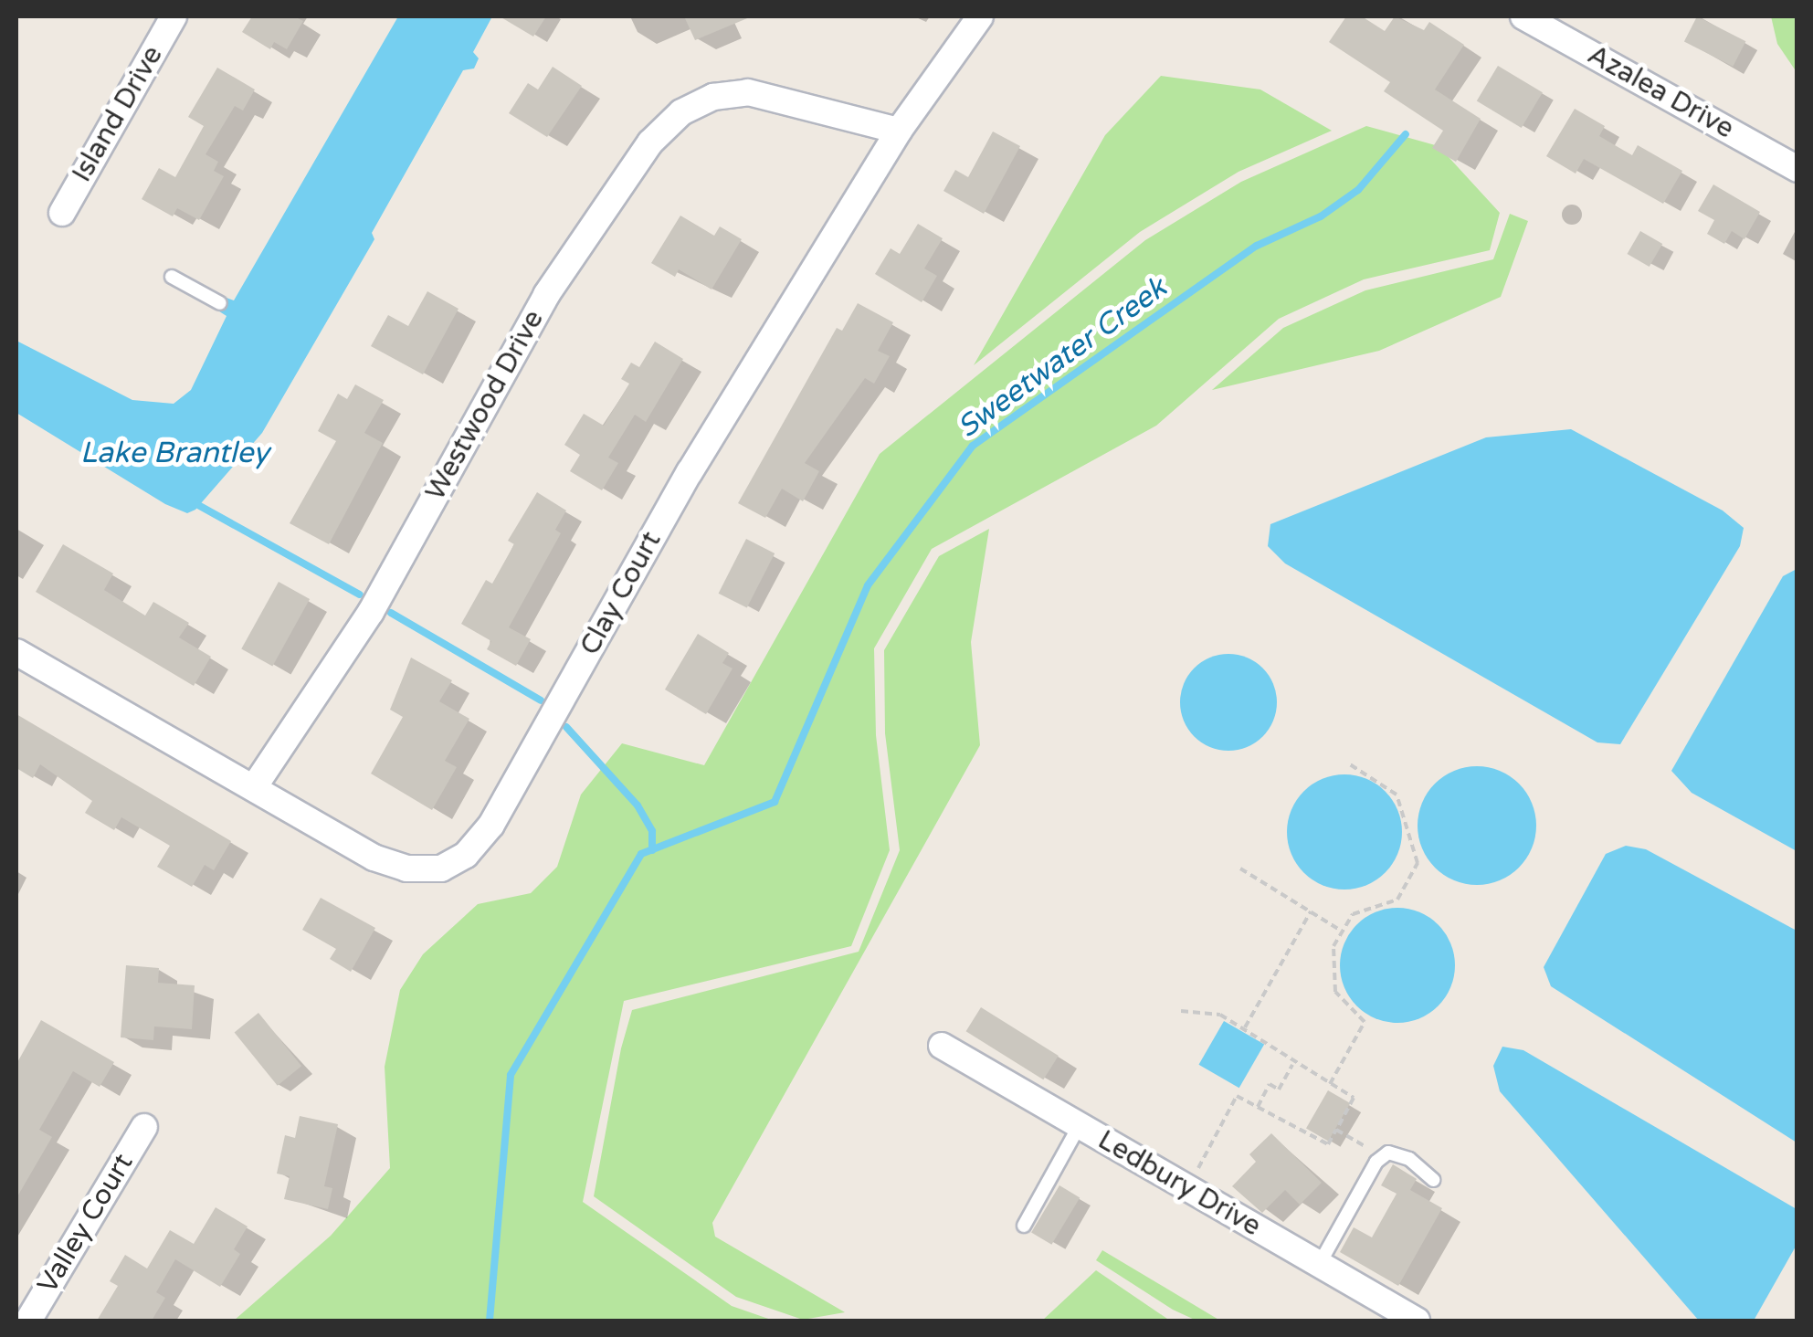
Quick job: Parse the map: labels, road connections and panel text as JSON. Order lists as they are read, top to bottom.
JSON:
{
  "streets": {
    "street": [
      "Azalea Drive",
      "Island Drive",
      "Westwood Drive",
      "Clay Court",
      "Ledbury Drive",
      "Valley Court"
    ]
  },
  "crossings": [
    ["Westwood Drive", "Clay Court"]
  ],
  "water": ["Sweetwater Creek", "Lake Brantley"]
}
